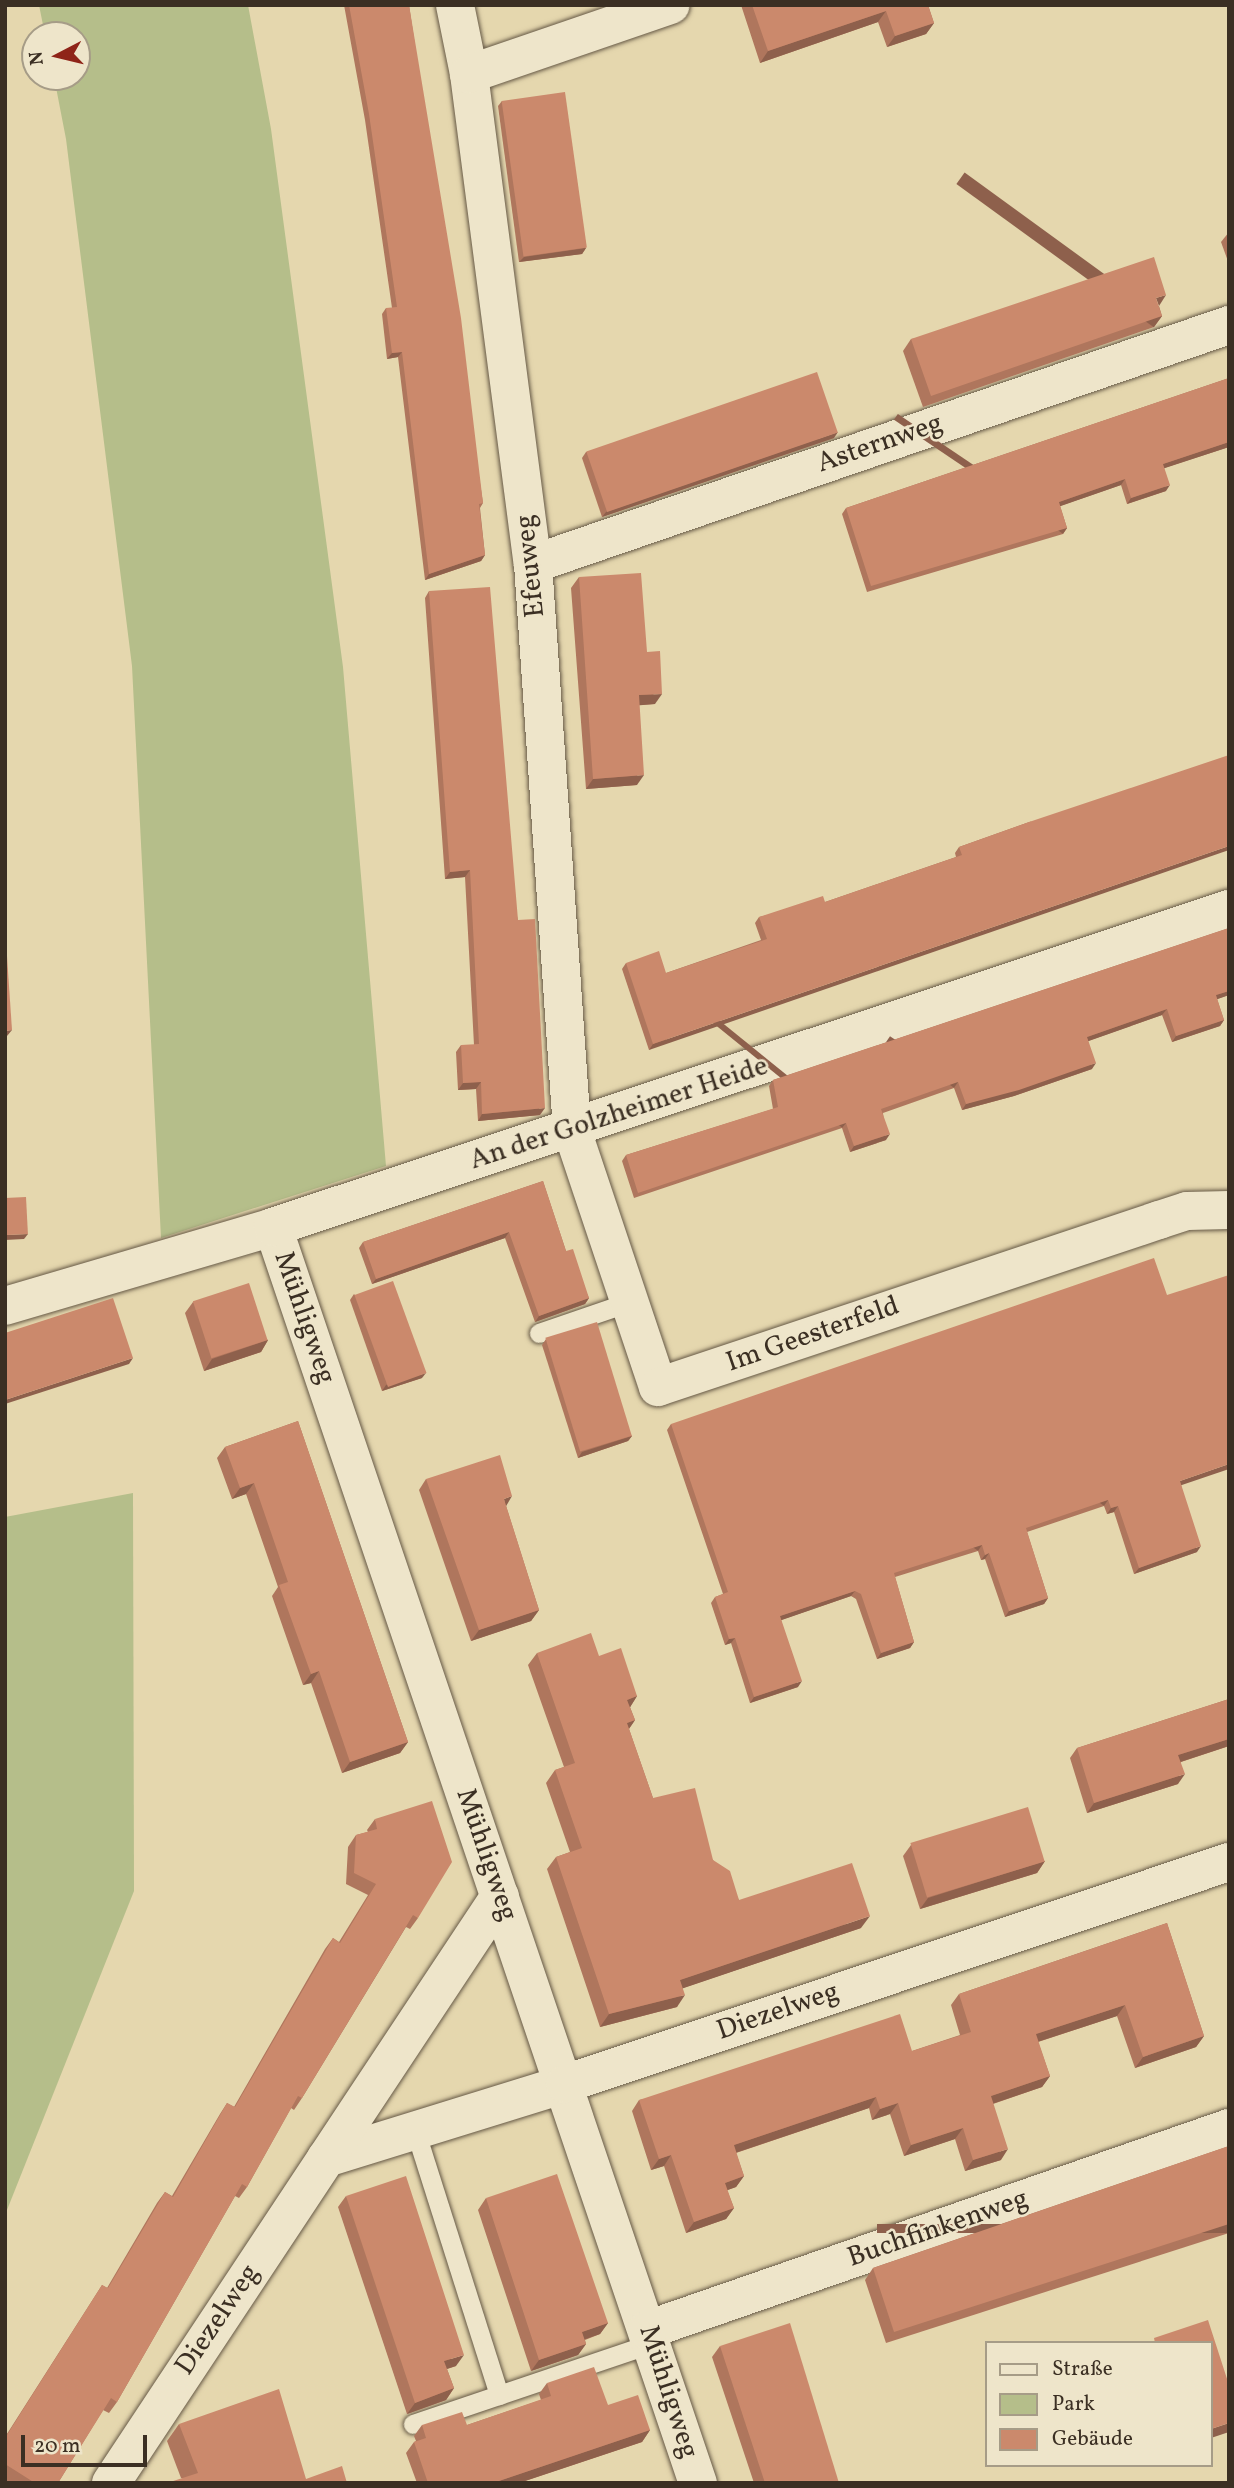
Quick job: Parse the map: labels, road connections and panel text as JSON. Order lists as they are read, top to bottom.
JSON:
{
  "streets": {
    "street": [
      "Asternweg",
      "Efeuweg",
      "An der Golzheimer Heide",
      "Mühligweg",
      "Im Geesterfeld",
      "Diezelweg",
      "Buchfinkenweg"
    ]
  },
  "crossings": [
    ["Asternweg", "Efeuweg"],
    ["Efeuweg", "An der Golzheimer Heide"],
    ["Efeuweg", "Im Geesterfeld"],
    ["An der Golzheimer Heide", "Mühligweg"],
    ["An der Golzheimer Heide", "Im Geesterfeld"],
    ["Mühligweg", "Diezelweg"],
    ["Mühligweg", "Buchfinkenweg"]
  ],
  "legend": ["Straße", "Park", "Gebäude"],
  "scale_bar": "20 m",
  "north": "left"
}
